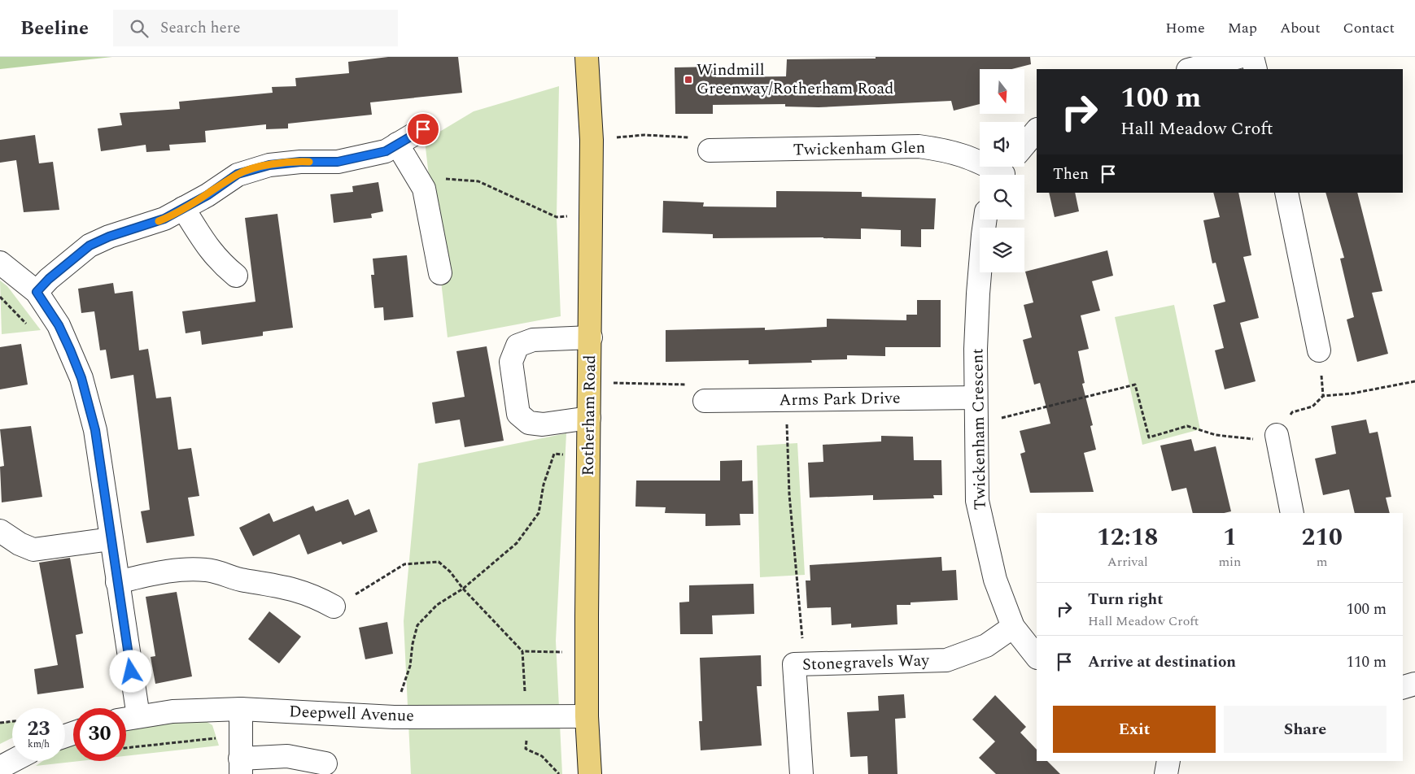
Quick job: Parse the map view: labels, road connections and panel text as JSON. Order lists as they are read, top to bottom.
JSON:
{
  "streets": {
    "main road": ["Rotherham Road"],
    "street": [
      "Twickenham Glen",
      "Arms Park Drive",
      "Twickenham Crescent",
      "Stonegravels Way",
      "Deepwell Avenue"
    ]
  },
  "crossings": [
    ["Arms Park Drive", "Twickenham Crescent"],
    ["Rotherham Road", "Deepwell Avenue"],
    ["Twickenham Crescent", "Stonegravels Way"]
  ],
  "places": {
    "transit": ["Windmill Greenway/Rotherham Road"]
  },
  "north": "bottom",
  "page": {
    "header": "Beeline",
    "search": "Search here",
    "nav": [
      "Home",
      "Map",
      "About",
      "Contact"
    ],
    "turn": ["100 m", "Hall Meadow Croft"],
    "then": "Then",
    "eta": [
      "12:18",
      "Arrival",
      "1",
      "min",
      "210",
      "m"
    ],
    "list": [
      {
        "name": "Turn right",
        "note": "Hall Meadow Croft",
        "value": "100 m"
      },
      {
        "name": "Arrive at destination",
        "value": "110 m"
      }
    ],
    "buttons": ["Exit", "Share"],
    "speed": "23 km/h",
    "limit": "30"
  }
}
